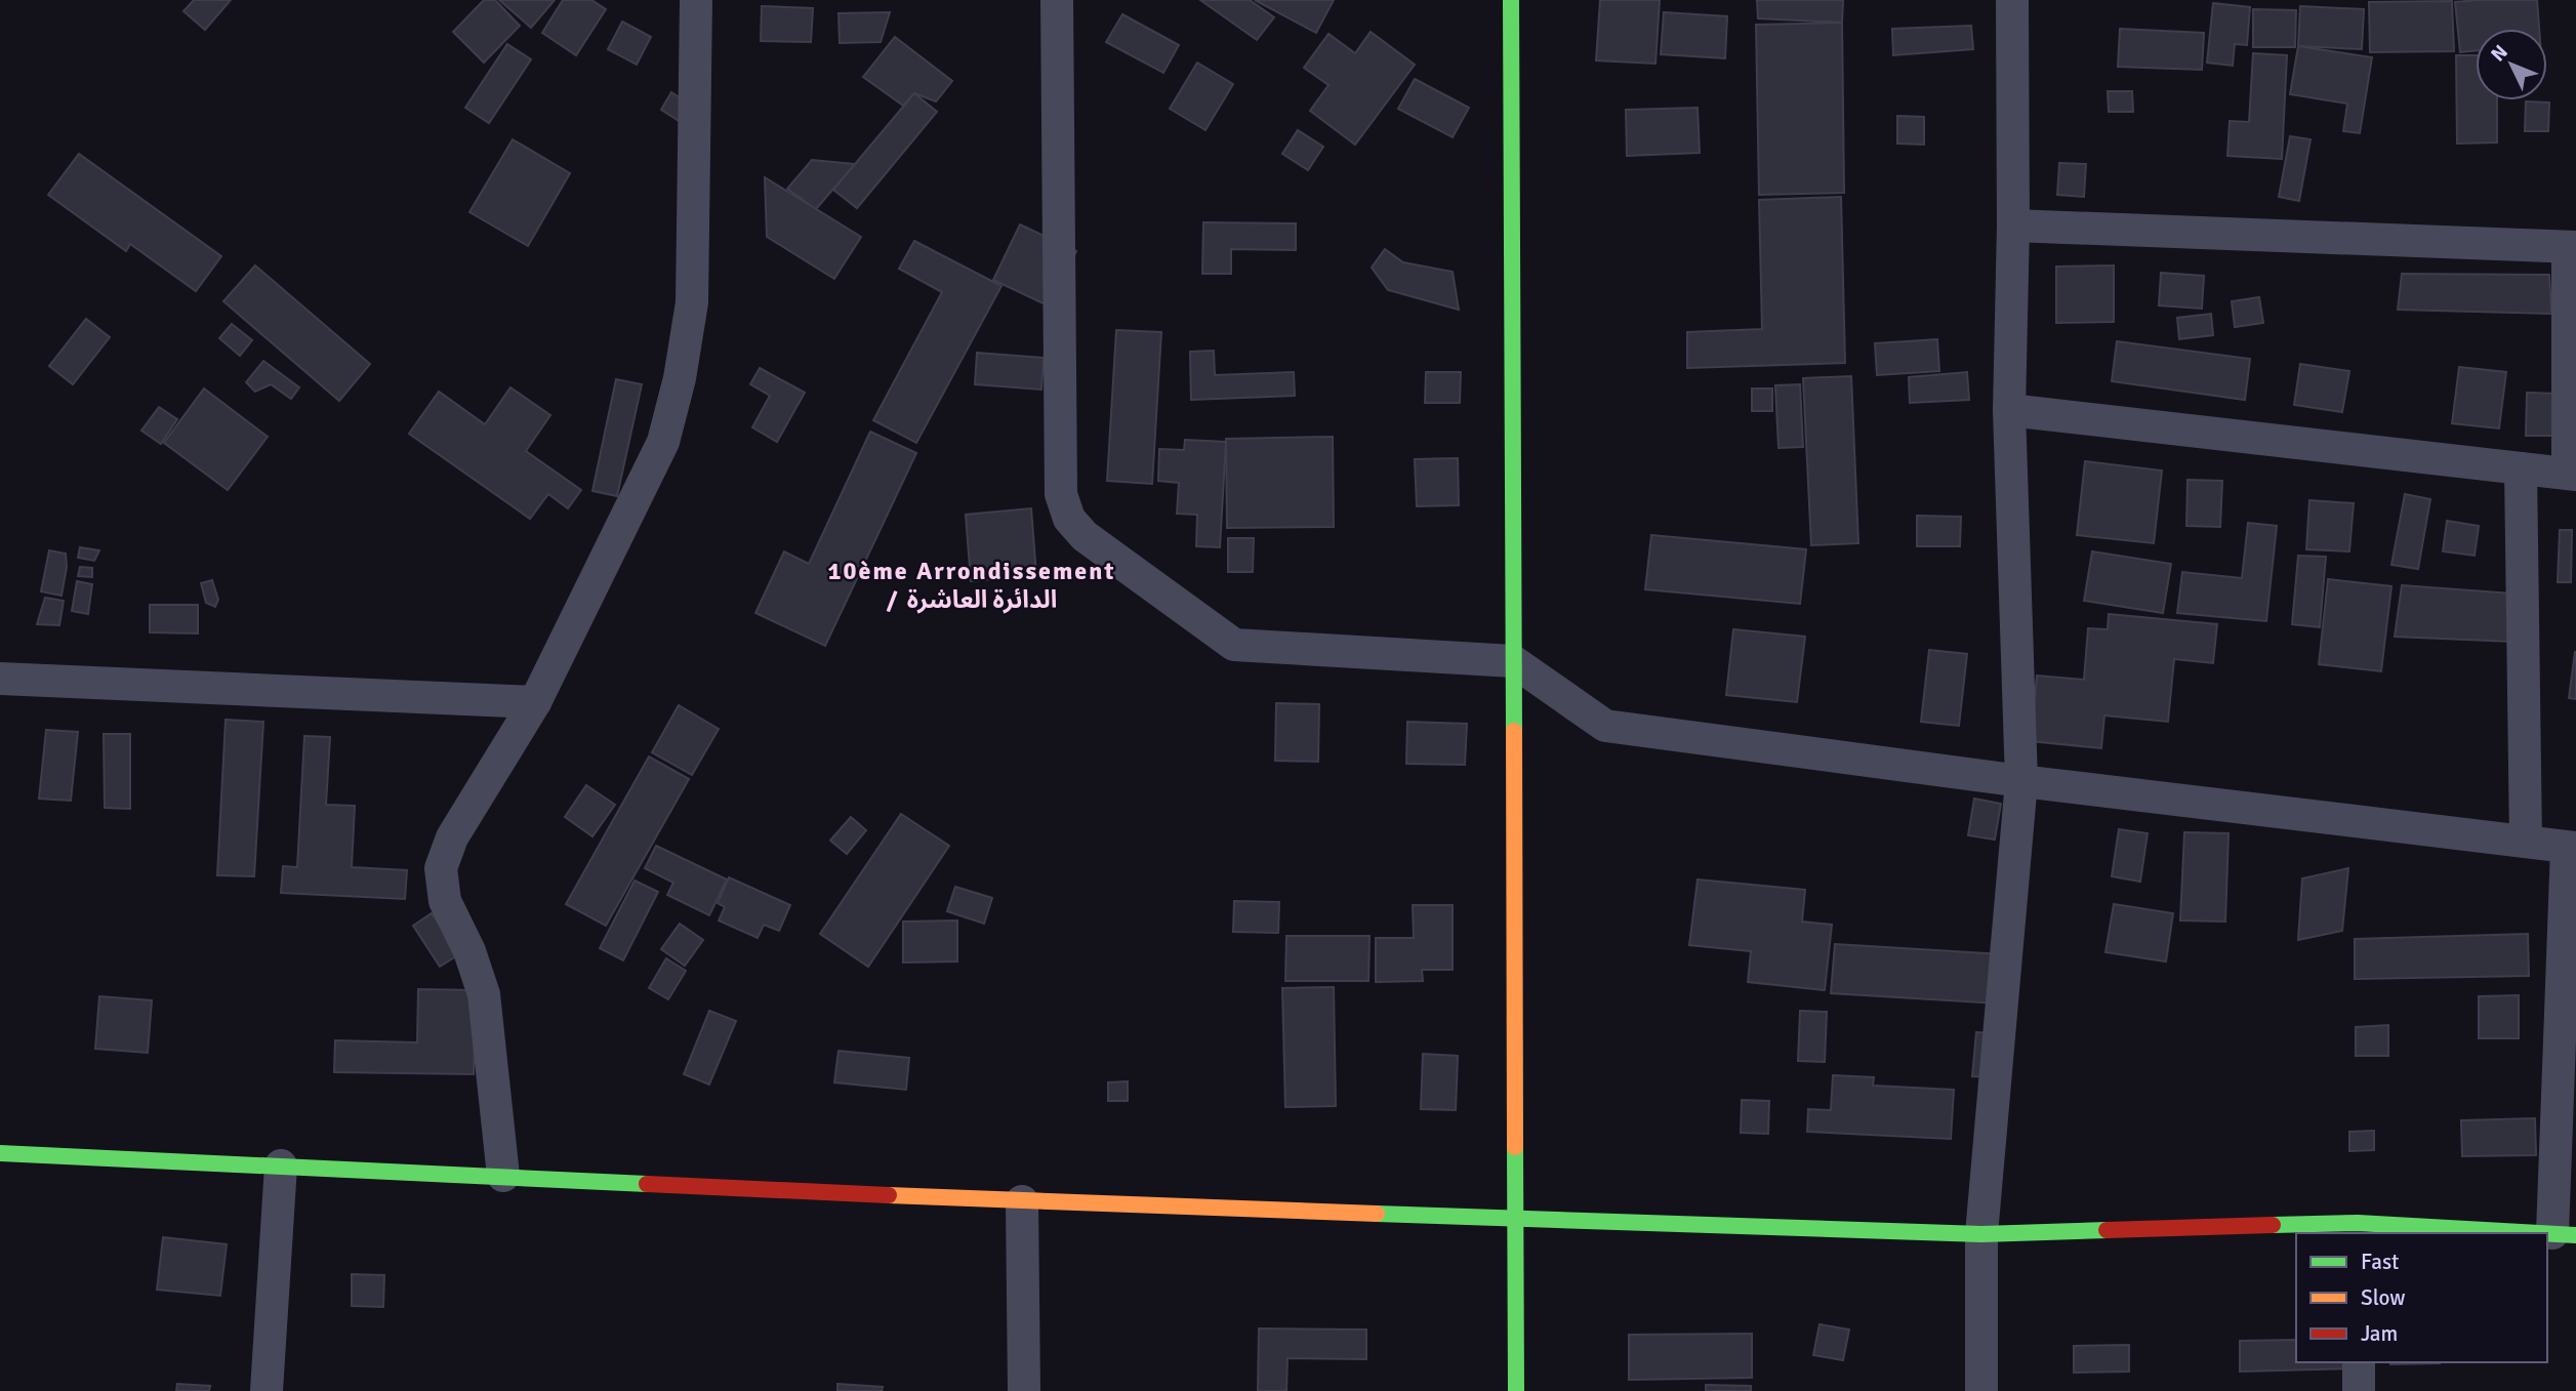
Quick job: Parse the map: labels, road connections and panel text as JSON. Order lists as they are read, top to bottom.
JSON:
{
  "districts": ["10ème Arrondissement / الدائرة العاشرة"],
  "legend": ["Fast", "Slow", "Jam"],
  "north": "top left"
}
